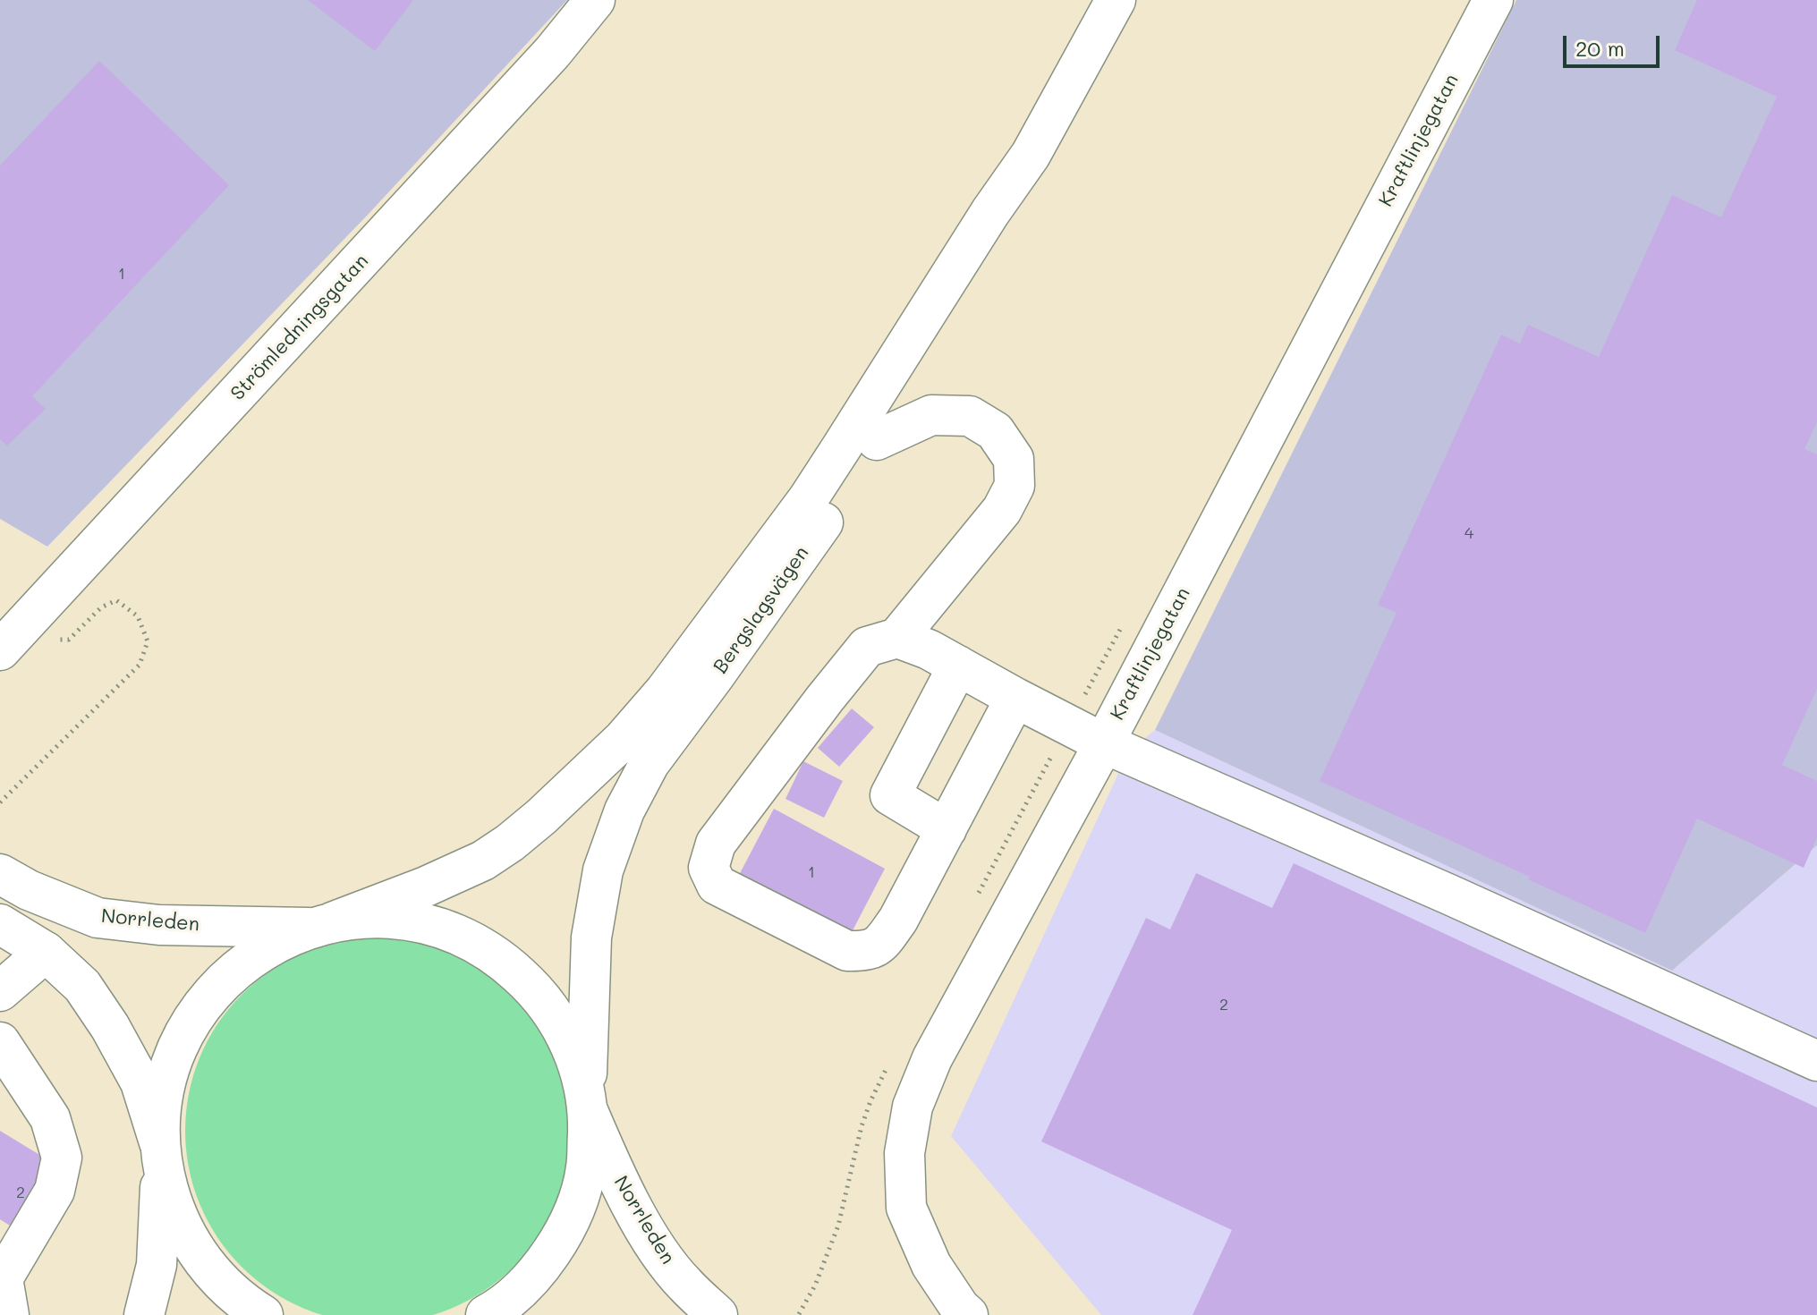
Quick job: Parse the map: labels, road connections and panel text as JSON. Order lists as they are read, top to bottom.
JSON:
{
  "streets": {
    "main road": [
      "Kraftlinjegatan",
      "Strömledningsgatan",
      "Bergslagsvägen",
      "Norrleden"
    ]
  },
  "crossings": [
    ["Bergslagsvägen", "Norrleden"]
  ],
  "house_numbers": [
    "1",
    "4",
    "1",
    "2",
    "2"
  ],
  "scale_bar": "20 m"
}
